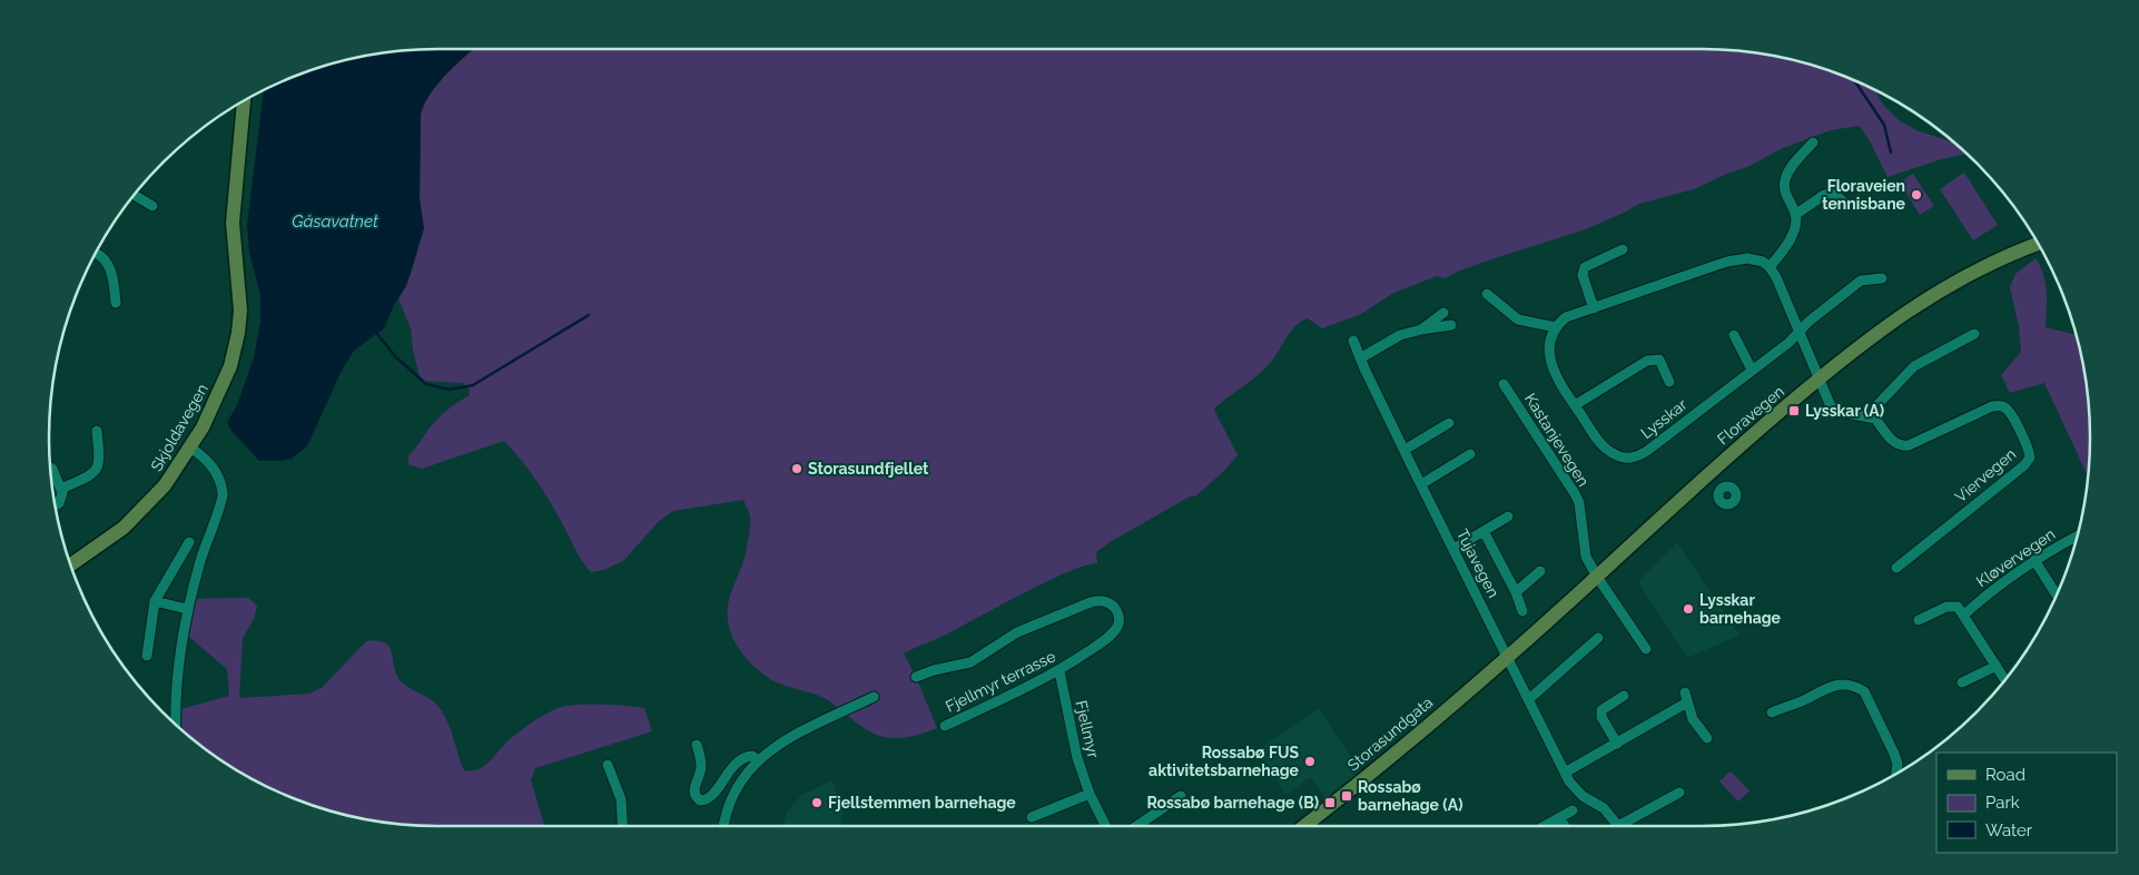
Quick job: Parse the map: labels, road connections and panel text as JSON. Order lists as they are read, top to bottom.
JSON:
{
  "streets": {
    "street": [
      "Floravegen",
      "Lysskar",
      "Skjoldavegen",
      "Kastanjevegen",
      "Viervegen",
      "Kløvervegen",
      "Tujavegen",
      "Fjellmyr terrasse",
      "Fjellmyr",
      "Storasundgata"
    ]
  },
  "crossings": [
    ["Floravegen", "Kastanjevegen"],
    ["Floravegen", "Tujavegen"],
    ["Floravegen", "Storasundgata"],
    ["Tujavegen", "Storasundgata"],
    ["Fjellmyr terrasse", "Fjellmyr"]
  ],
  "water": ["Gåsavatnet"],
  "places": {
    "other": [
      "Floraveien tennisbane",
      "Storasundfjellet",
      "Lysskar barnehage",
      "Rossabø FUS aktivitetsbarnehage",
      "Fjellstemmen barnehage"
    ],
    "transit": ["Lysskar (A)", "Rossabø barnehage (A)", "Rossabø barnehage (B)"]
  },
  "legend": ["Road", "Park", "Water"]
}
